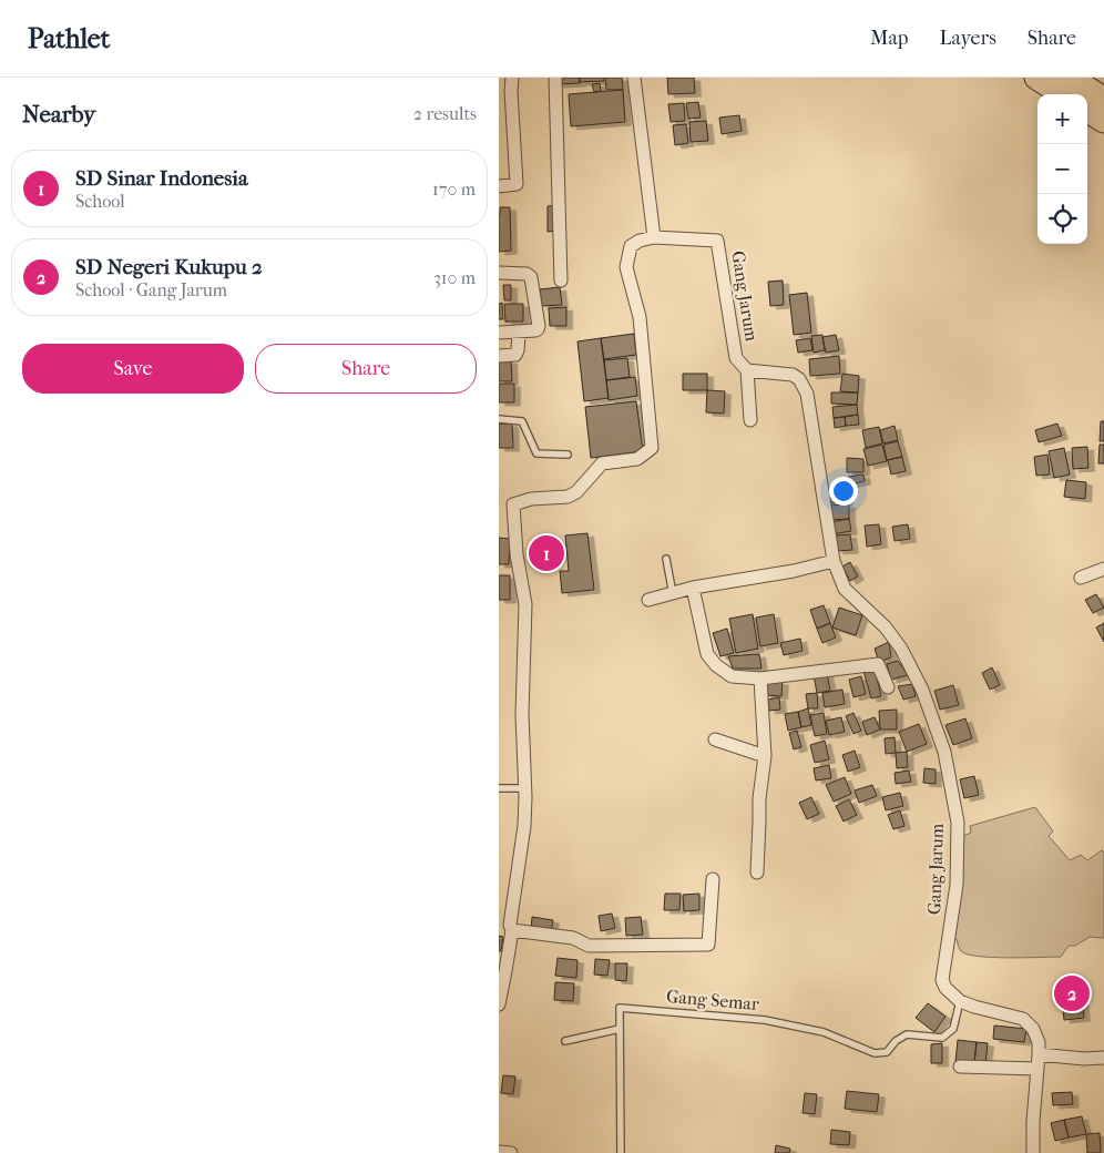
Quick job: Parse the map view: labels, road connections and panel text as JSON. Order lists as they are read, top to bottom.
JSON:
{
  "streets": {
    "street": ["Gang Jarum"],
    "lane": ["Gang Semar"]
  },
  "crossings": [
    ["Gang Jarum", "Gang Semar"]
  ],
  "page": {
    "header": "Pathlet",
    "nav": ["Map", "Layers", "Share"],
    "heading": ["Nearby", "2 results"],
    "map_buttons": ["+", "−"],
    "list": [
      {
        "mark": "1",
        "name": "SD Sinar Indonesia",
        "note": "School",
        "value": "170 m"
      },
      {
        "mark": "2",
        "name": "SD Negeri Kukupu 2",
        "note": "School · Gang Jarum",
        "value": "310 m"
      }
    ],
    "buttons": ["Save", "Share"],
    "pins": ["1", "2"]
  }
}
